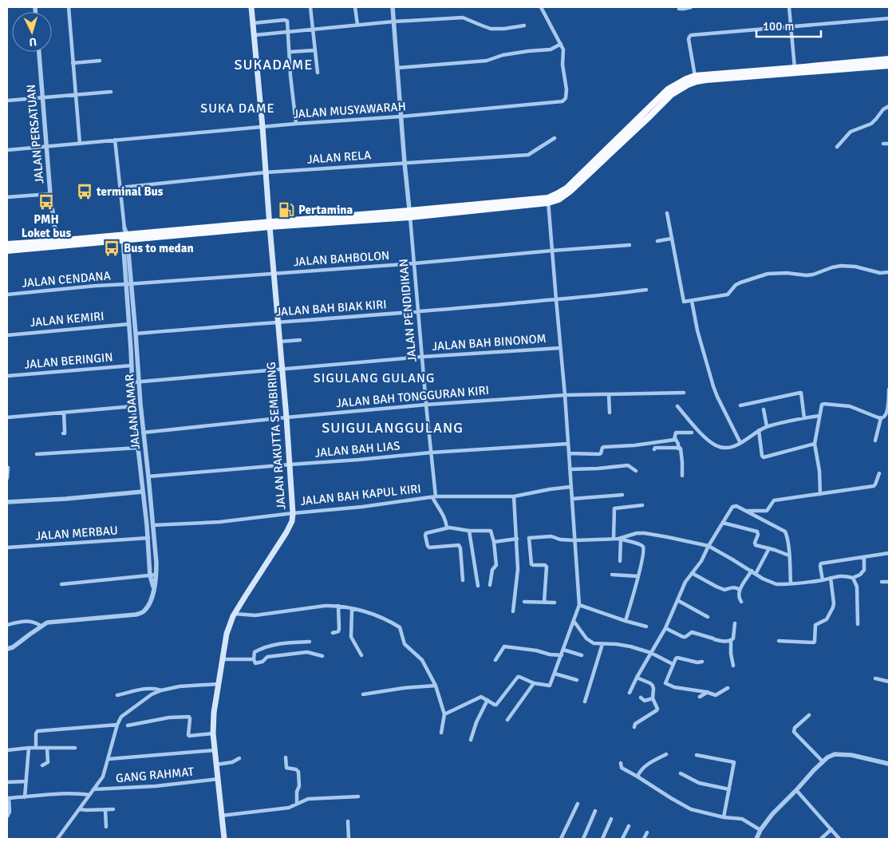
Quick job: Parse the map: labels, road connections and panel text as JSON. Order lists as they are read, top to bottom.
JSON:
{
  "streets": {
    "main road": ["JALAN RAKUTTA SEMBIRING"],
    "street": [
      "JALAN MUSYAWARAH",
      "JALAN PERSATUAN",
      "JALAN RELA",
      "JALAN BAHBOLON",
      "JALAN CENDANA",
      "JALAN BAH BIAK KIRI",
      "JALAN PENDIDIKAN",
      "JALAN KEMIRI",
      "JALAN BAH BINONOM",
      "JALAN BERINGIN",
      "JALAN BAH TONGGURAN KIRI",
      "JALAN DAMAR",
      "JALAN BAH LIAS",
      "JALAN BAH KAPUL KIRI",
      "JALAN MERBAU",
      "GANG RAHMAT"
    ]
  },
  "crossings": [
    ["JALAN MUSYAWARAH", "JALAN PERSATUAN"],
    ["JALAN MUSYAWARAH", "JALAN PENDIDIKAN"],
    ["JALAN MUSYAWARAH", "JALAN RAKUTTA SEMBIRING"],
    ["JALAN RELA", "JALAN PENDIDIKAN"],
    ["JALAN RELA", "JALAN RAKUTTA SEMBIRING"],
    ["JALAN BAHBOLON", "JALAN CENDANA"],
    ["JALAN BAHBOLON", "JALAN PENDIDIKAN"],
    ["JALAN BAHBOLON", "JALAN DAMAR"],
    ["JALAN BAHBOLON", "JALAN RAKUTTA SEMBIRING"],
    ["JALAN CENDANA", "JALAN DAMAR"],
    ["JALAN BAH BIAK KIRI", "JALAN PENDIDIKAN"],
    ["JALAN BAH BIAK KIRI", "JALAN DAMAR"],
    ["JALAN BAH BIAK KIRI", "JALAN RAKUTTA SEMBIRING"],
    ["JALAN PENDIDIKAN", "JALAN BAH BINONOM"],
    ["JALAN PENDIDIKAN", "JALAN BAH TONGGURAN KIRI"],
    ["JALAN PENDIDIKAN", "JALAN BAH LIAS"],
    ["JALAN PENDIDIKAN", "JALAN BAH KAPUL KIRI"],
    ["JALAN KEMIRI", "JALAN DAMAR"],
    ["JALAN BAH BINONOM", "JALAN DAMAR"],
    ["JALAN BAH BINONOM", "JALAN RAKUTTA SEMBIRING"],
    ["JALAN BERINGIN", "JALAN DAMAR"],
    ["JALAN BAH TONGGURAN KIRI", "JALAN DAMAR"],
    ["JALAN BAH TONGGURAN KIRI", "JALAN RAKUTTA SEMBIRING"],
    ["JALAN DAMAR", "JALAN BAH LIAS"],
    ["JALAN DAMAR", "JALAN BAH KAPUL KIRI"],
    ["JALAN DAMAR", "JALAN MERBAU"],
    ["JALAN RAKUTTA SEMBIRING", "JALAN BAH LIAS"],
    ["JALAN RAKUTTA SEMBIRING", "JALAN BAH KAPUL KIRI"],
    ["JALAN RAKUTTA SEMBIRING", "GANG RAHMAT"]
  ],
  "districts": [
    "SUKADAME",
    "SUKA DAME",
    "SIGULANG GULANG",
    "SUIGULANGGULANG"
  ],
  "places": {
    "bus stop": ["terminal Bus", "PMH Loket bus", "Bus to medan"],
    "fuel station": ["Pertamina"]
  },
  "scale_bar": "100 m",
  "north": "bottom"
}
